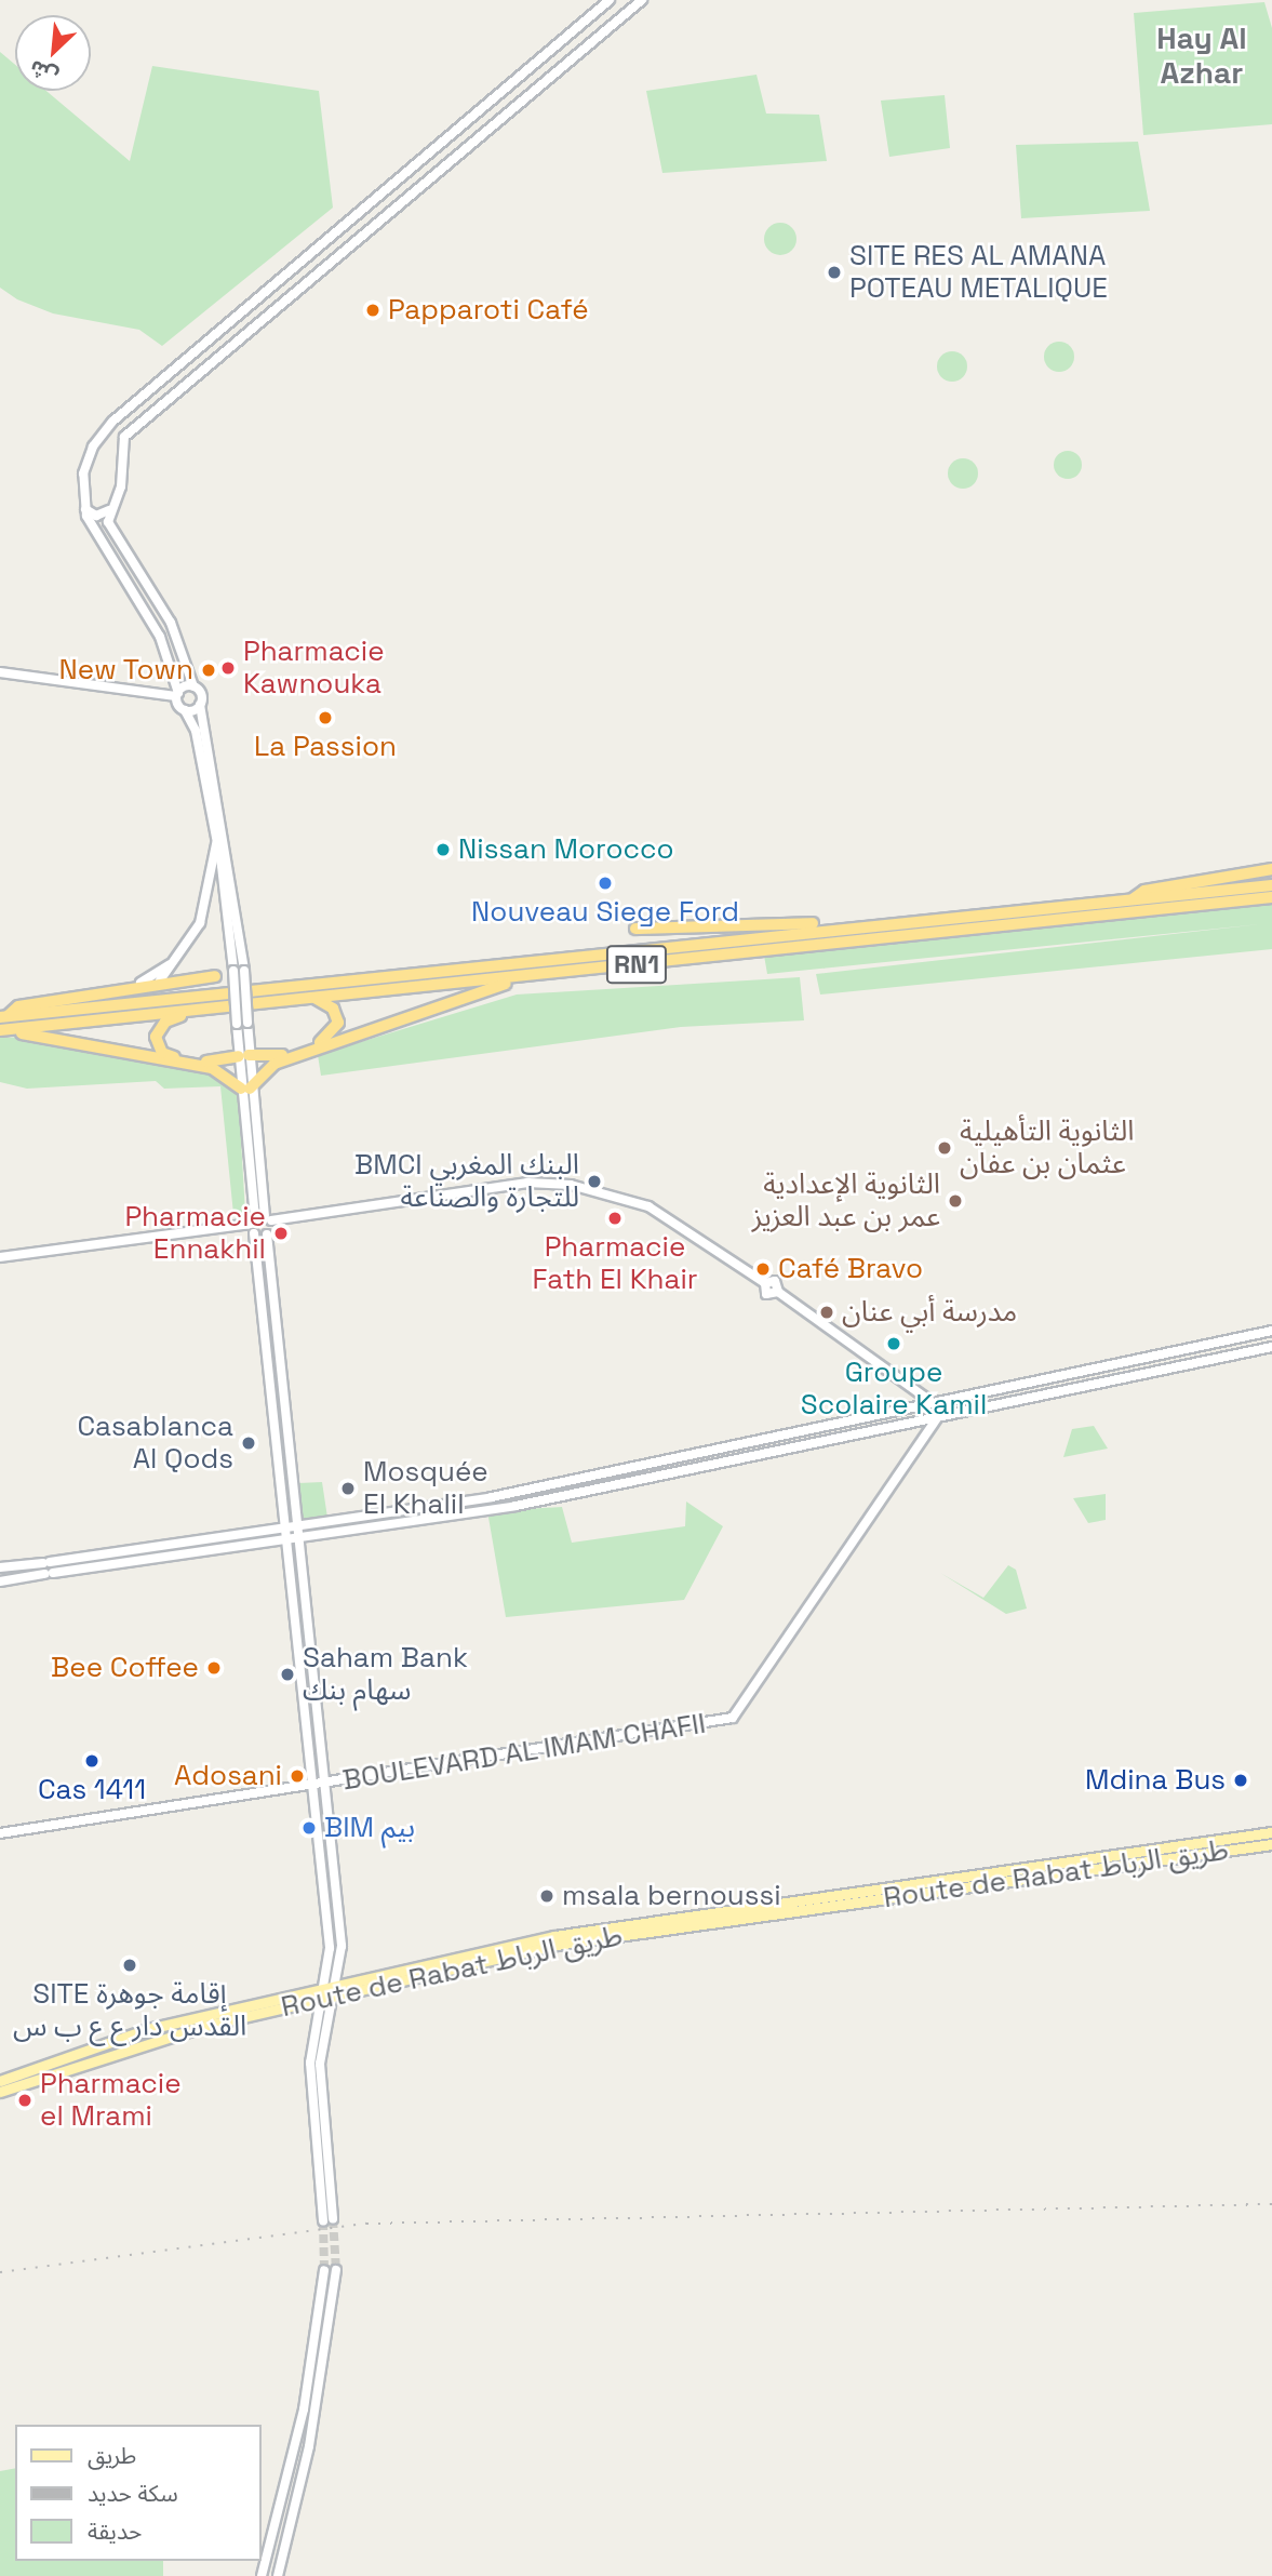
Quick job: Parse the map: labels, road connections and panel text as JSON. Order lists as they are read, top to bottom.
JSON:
{
  "streets": {
    "highway": ["RN1"],
    "main road": ["Route de Rabat طريق الرباط"],
    "street": ["BOULEVARD AL IMAM CHAFII"]
  },
  "districts": ["Hay Al Azhar"],
  "places": [
    "SITE RES AL AMANA POTEAU METALIQUE",
    "Papparoti Café",
    "Pharmacie Kawnouka",
    "New Town",
    "La Passion",
    "Nissan Morocco",
    "Nouveau Siege Ford",
    "الثانوية التأهيلية عثمان بن عفان",
    "BMCI البنك المغربي للتجارة والصناعة",
    "الثانوية الإعدادية عمر بن عبد العزيز",
    "Pharmacie Fath El Khair",
    "Pharmacie Ennakhil",
    "Café Bravo",
    "مدرسة أبي عنان",
    "Groupe Scolaire Kamil",
    "Casablanca Al Qods",
    "Mosquée El Khalil",
    "Bee Coffee",
    "Saham Bank سهام بنك",
    "Cas 1411",
    "Adosani",
    "Mdina Bus",
    "BIM بيم",
    "msala bernoussi",
    "SITE إقامة جوهرة القدس دار ع ع ب س",
    "Pharmacie el Mrami"
  ],
  "legend": ["طريق", "سكة حديد", "حديقة"],
  "north": "bottom left"
}
